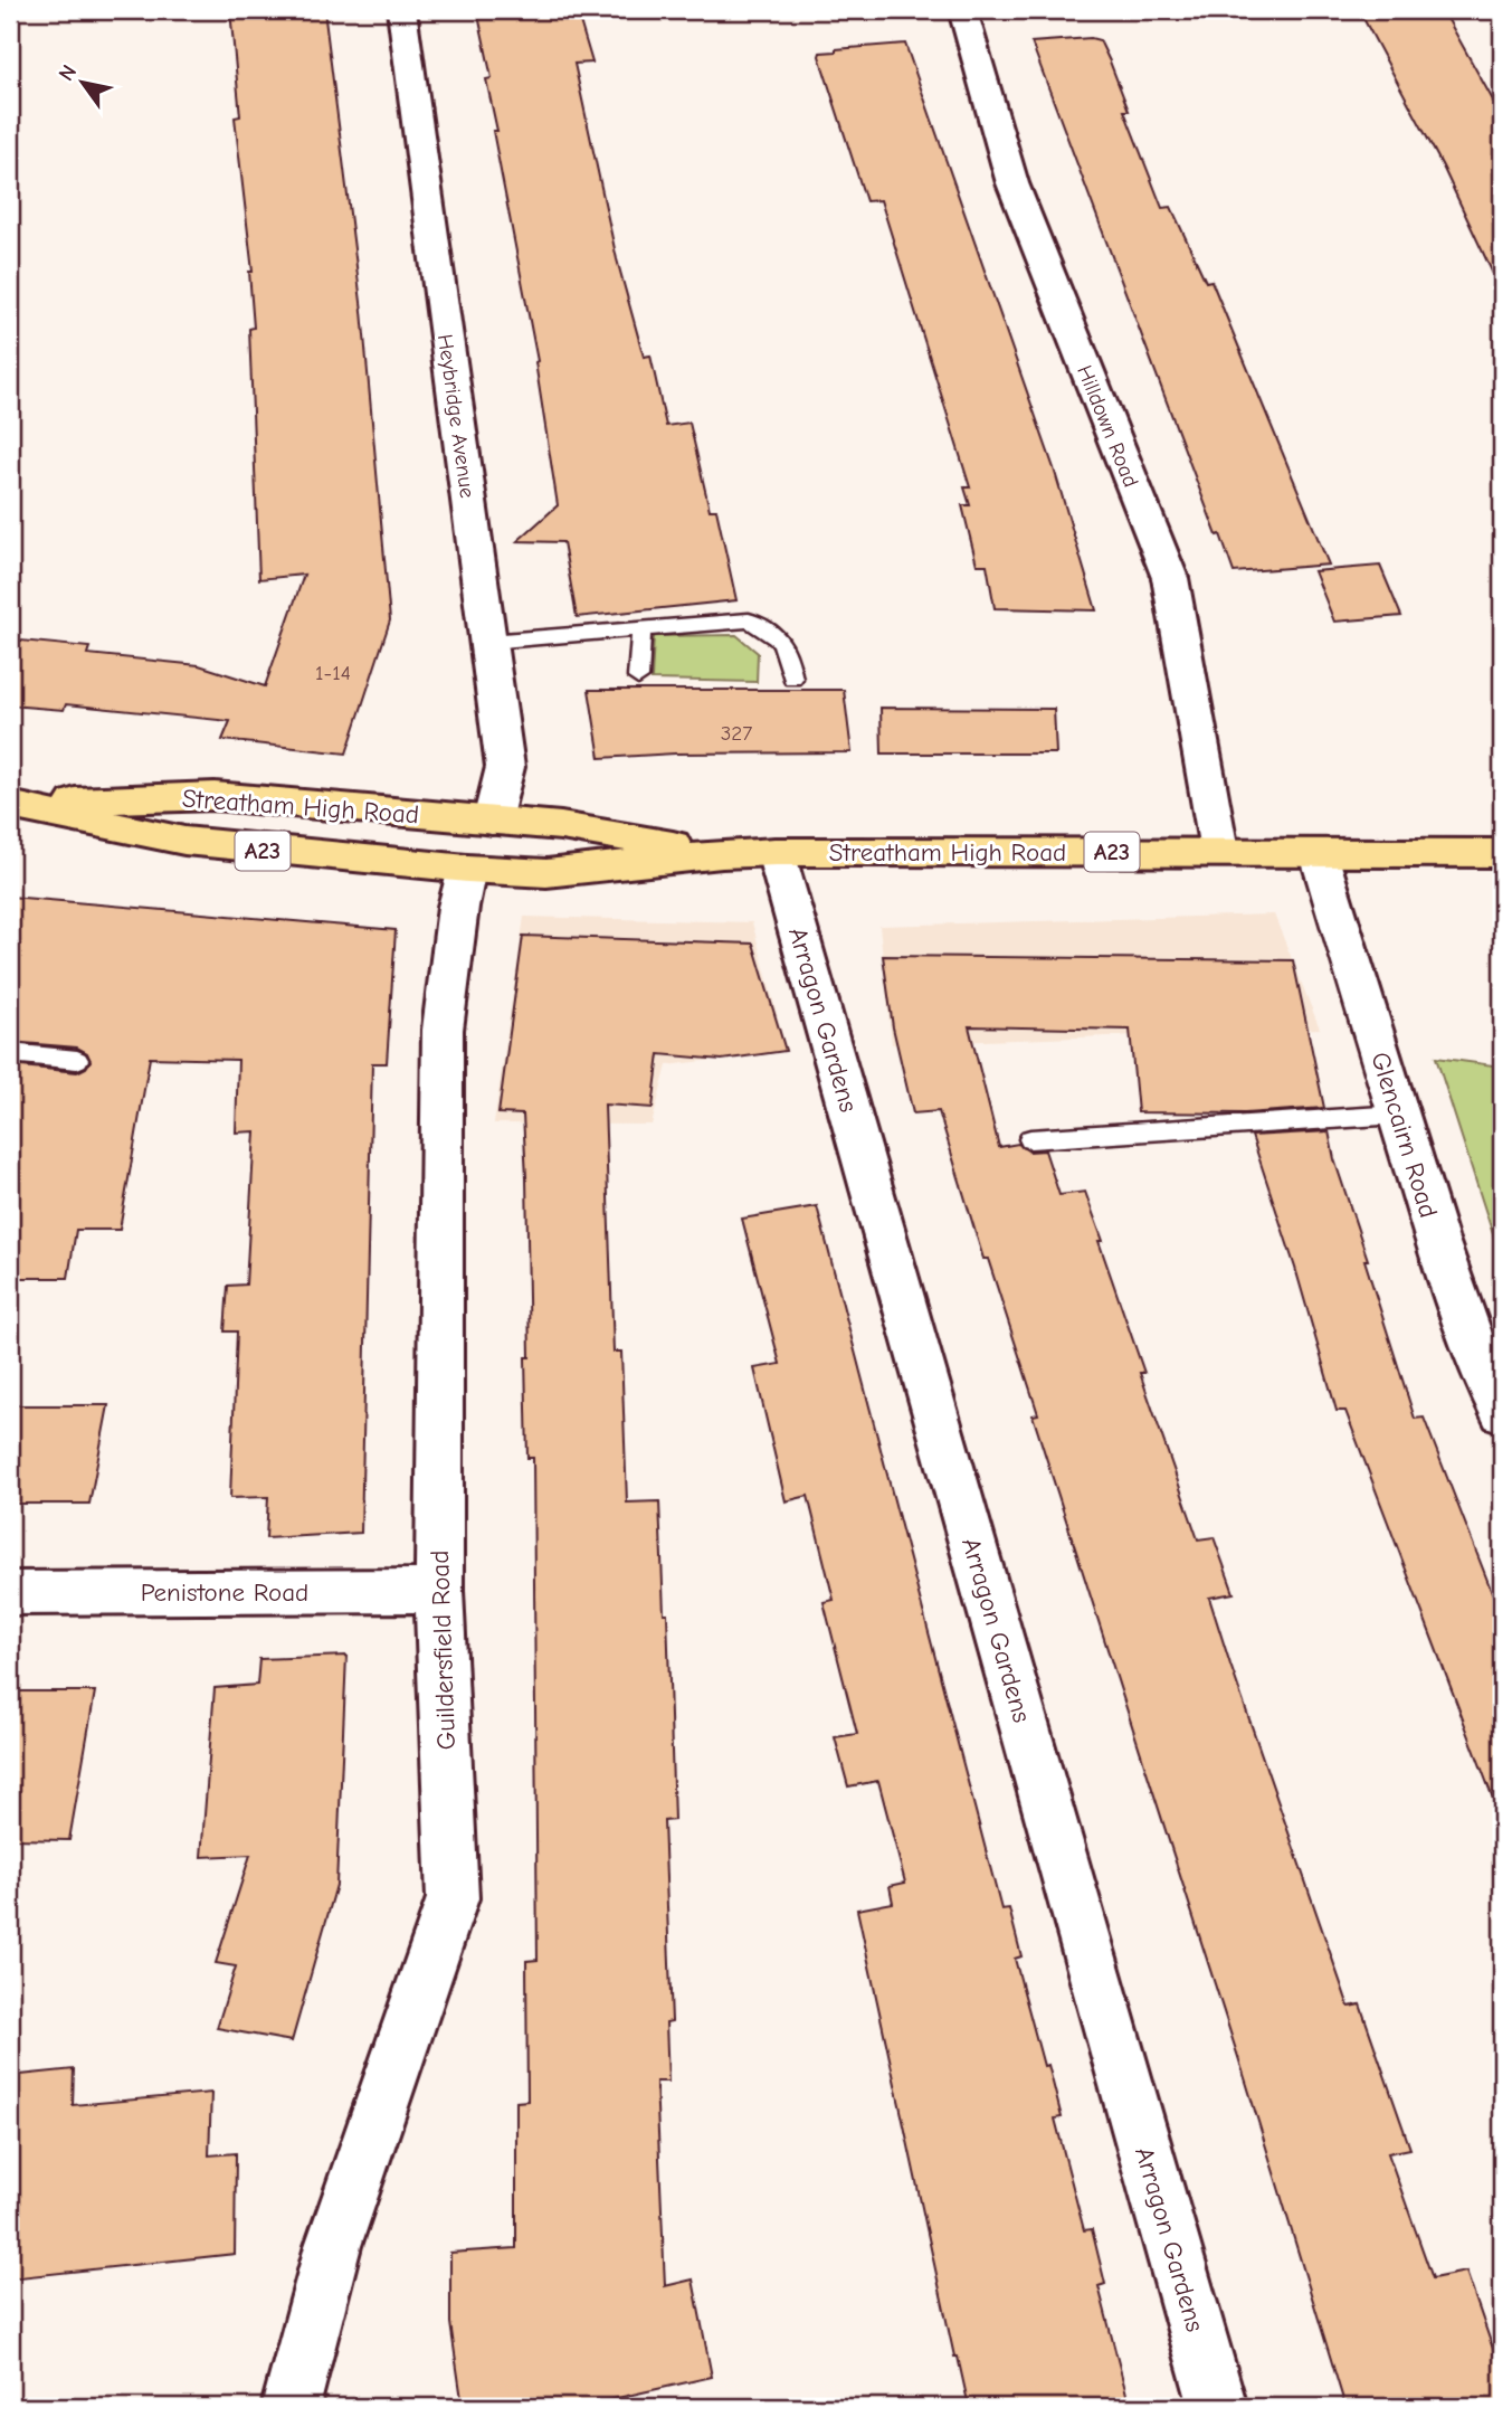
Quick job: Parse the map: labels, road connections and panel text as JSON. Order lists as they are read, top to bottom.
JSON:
{
  "streets": {
    "highway": ["Streatham High Road", "A23"],
    "street": [
      "Heybridge Avenue",
      "Hilldown Road",
      "Arragon Gardens",
      "Glencairn Road",
      "Penistone Road",
      "Guildersfield Road"
    ]
  },
  "crossings": [
    ["Heybridge Avenue", "Streatham High Road"],
    ["Hilldown Road", "Streatham High Road"],
    ["Streatham High Road", "Arragon Gardens"],
    ["Streatham High Road", "Glencairn Road"],
    ["Streatham High Road", "Guildersfield Road"],
    ["Penistone Road", "Guildersfield Road"]
  ],
  "house_numbers": ["1-14", "327"],
  "north": "top left"
}
